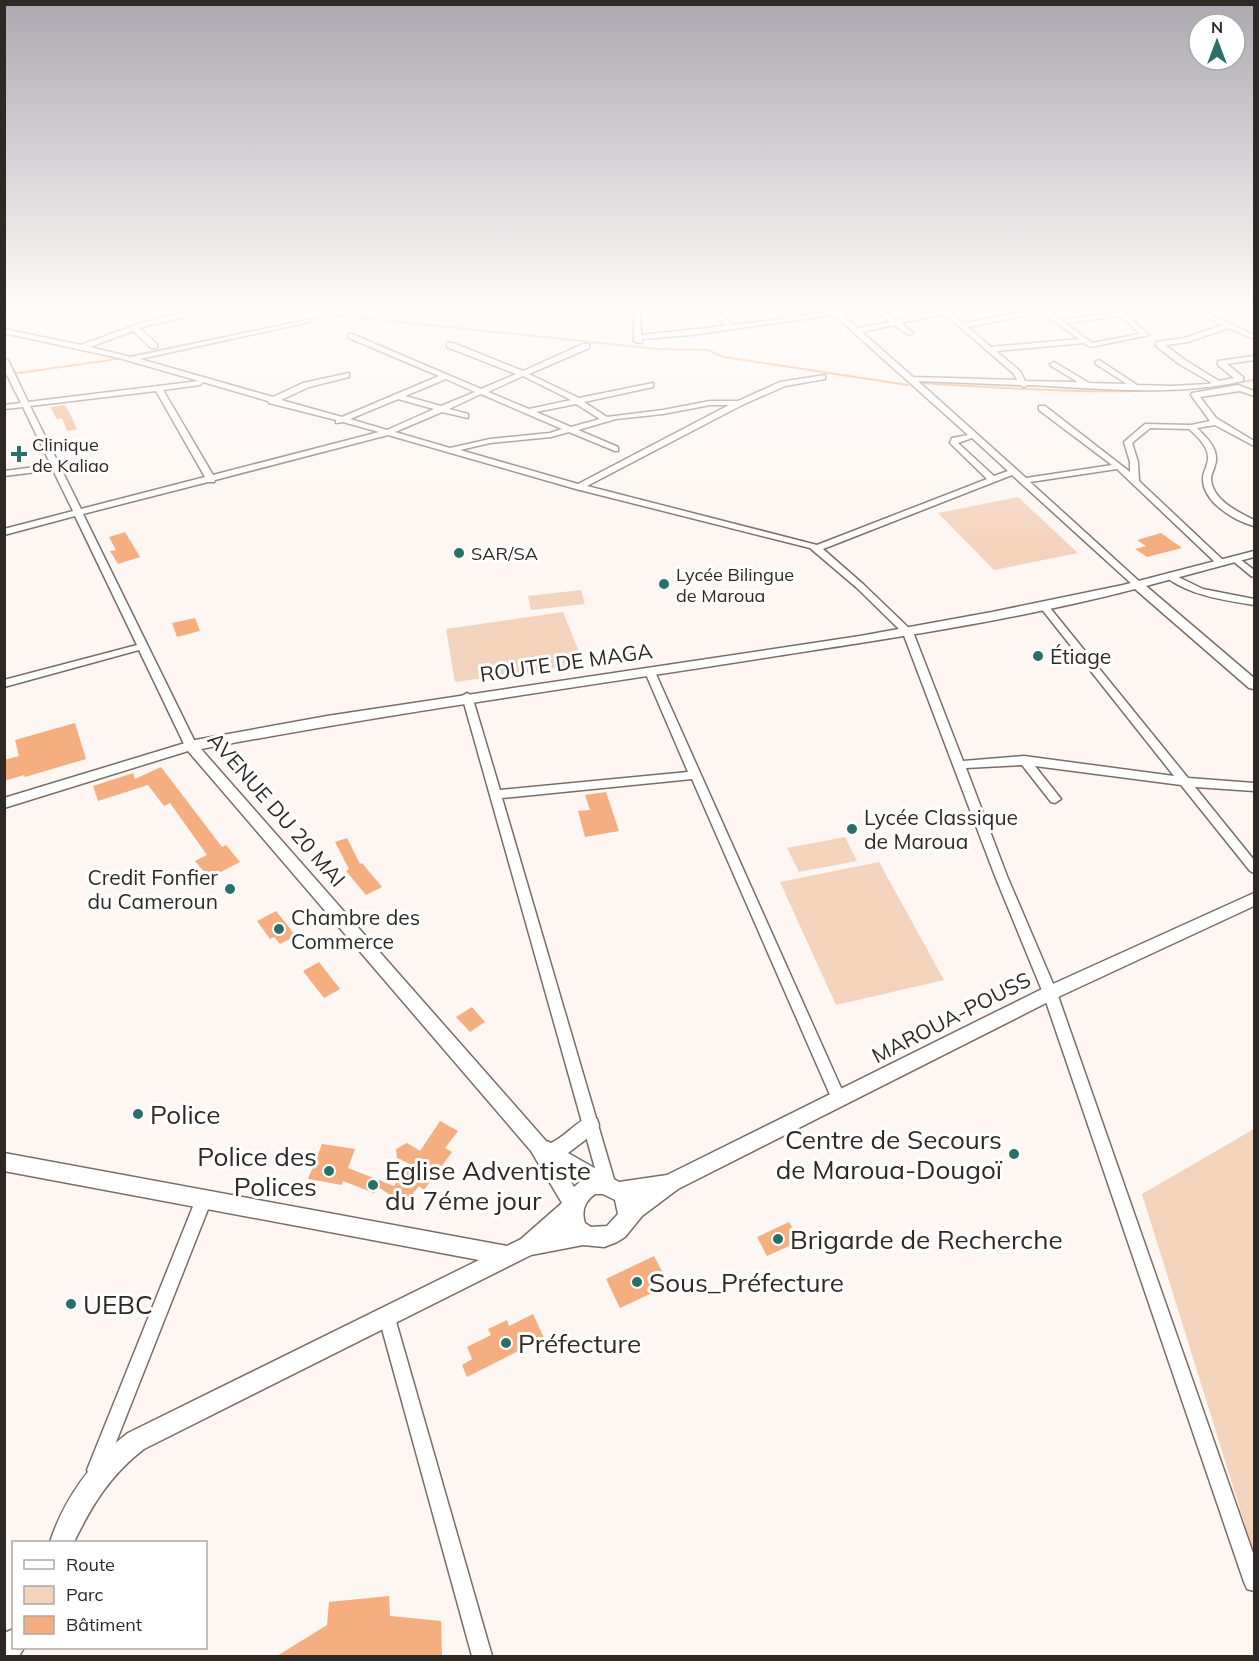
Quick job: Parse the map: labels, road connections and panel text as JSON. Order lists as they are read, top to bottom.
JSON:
{
  "streets": {
    "main road": ["ROUTE DE MAGA", "AVENUE DU 20 MAI", "MAROUA-POUSS"]
  },
  "crossings": [
    ["ROUTE DE MAGA", "AVENUE DU 20 MAI"]
  ],
  "places": {
    "health": ["Clinique de Kaliao"],
    "other": [
      "SAR/SA",
      "Lycée Bilingue de Maroua",
      "Étiage",
      "Lycée Classique de Maroua",
      "Credit Fonfier du Cameroun",
      "Chambre des Commerce",
      "Police",
      "Centre de Secours de Maroua-Dougoï",
      "Police des Polices",
      "Eglise Adventiste du 7éme jour",
      "Brigarde de Recherche",
      "Sous_Préfecture",
      "UEBC",
      "Préfecture"
    ]
  },
  "legend": ["Route", "Parc", "Bâtiment"],
  "north": "top"
}
